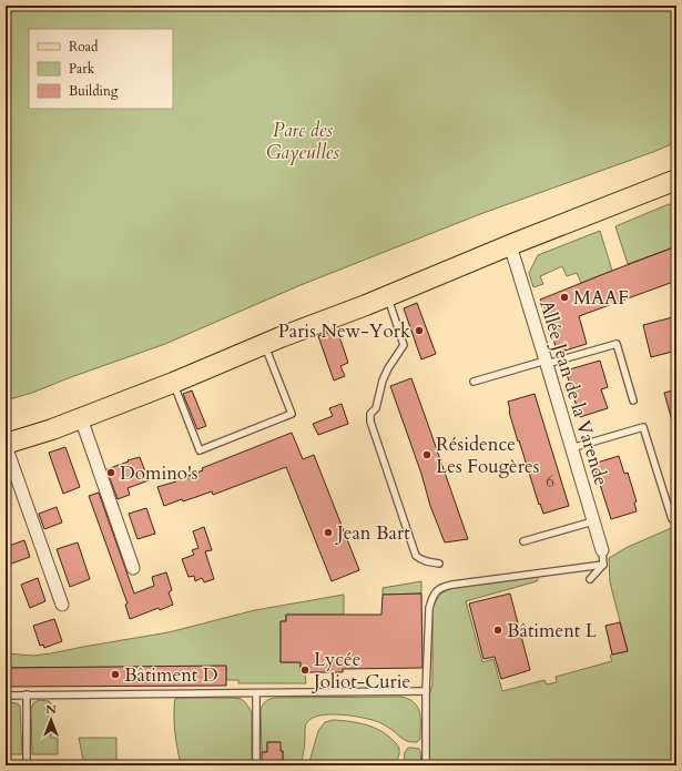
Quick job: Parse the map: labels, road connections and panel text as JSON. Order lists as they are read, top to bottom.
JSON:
{
  "streets": {
    "street": ["Allée Jean de la Varende"]
  },
  "parks": ["Parc des Gayeulles"],
  "places": [
    "MAAF",
    "Paris New-York",
    "Résidence Les Fougères",
    "Domino's",
    "Jean Bart",
    "Bâtiment L",
    "Lycée Joliot-Curie",
    "Bâtiment D"
  ],
  "house_numbers": ["6"],
  "legend": ["Road", "Park", "Building"],
  "north": "top"
}
